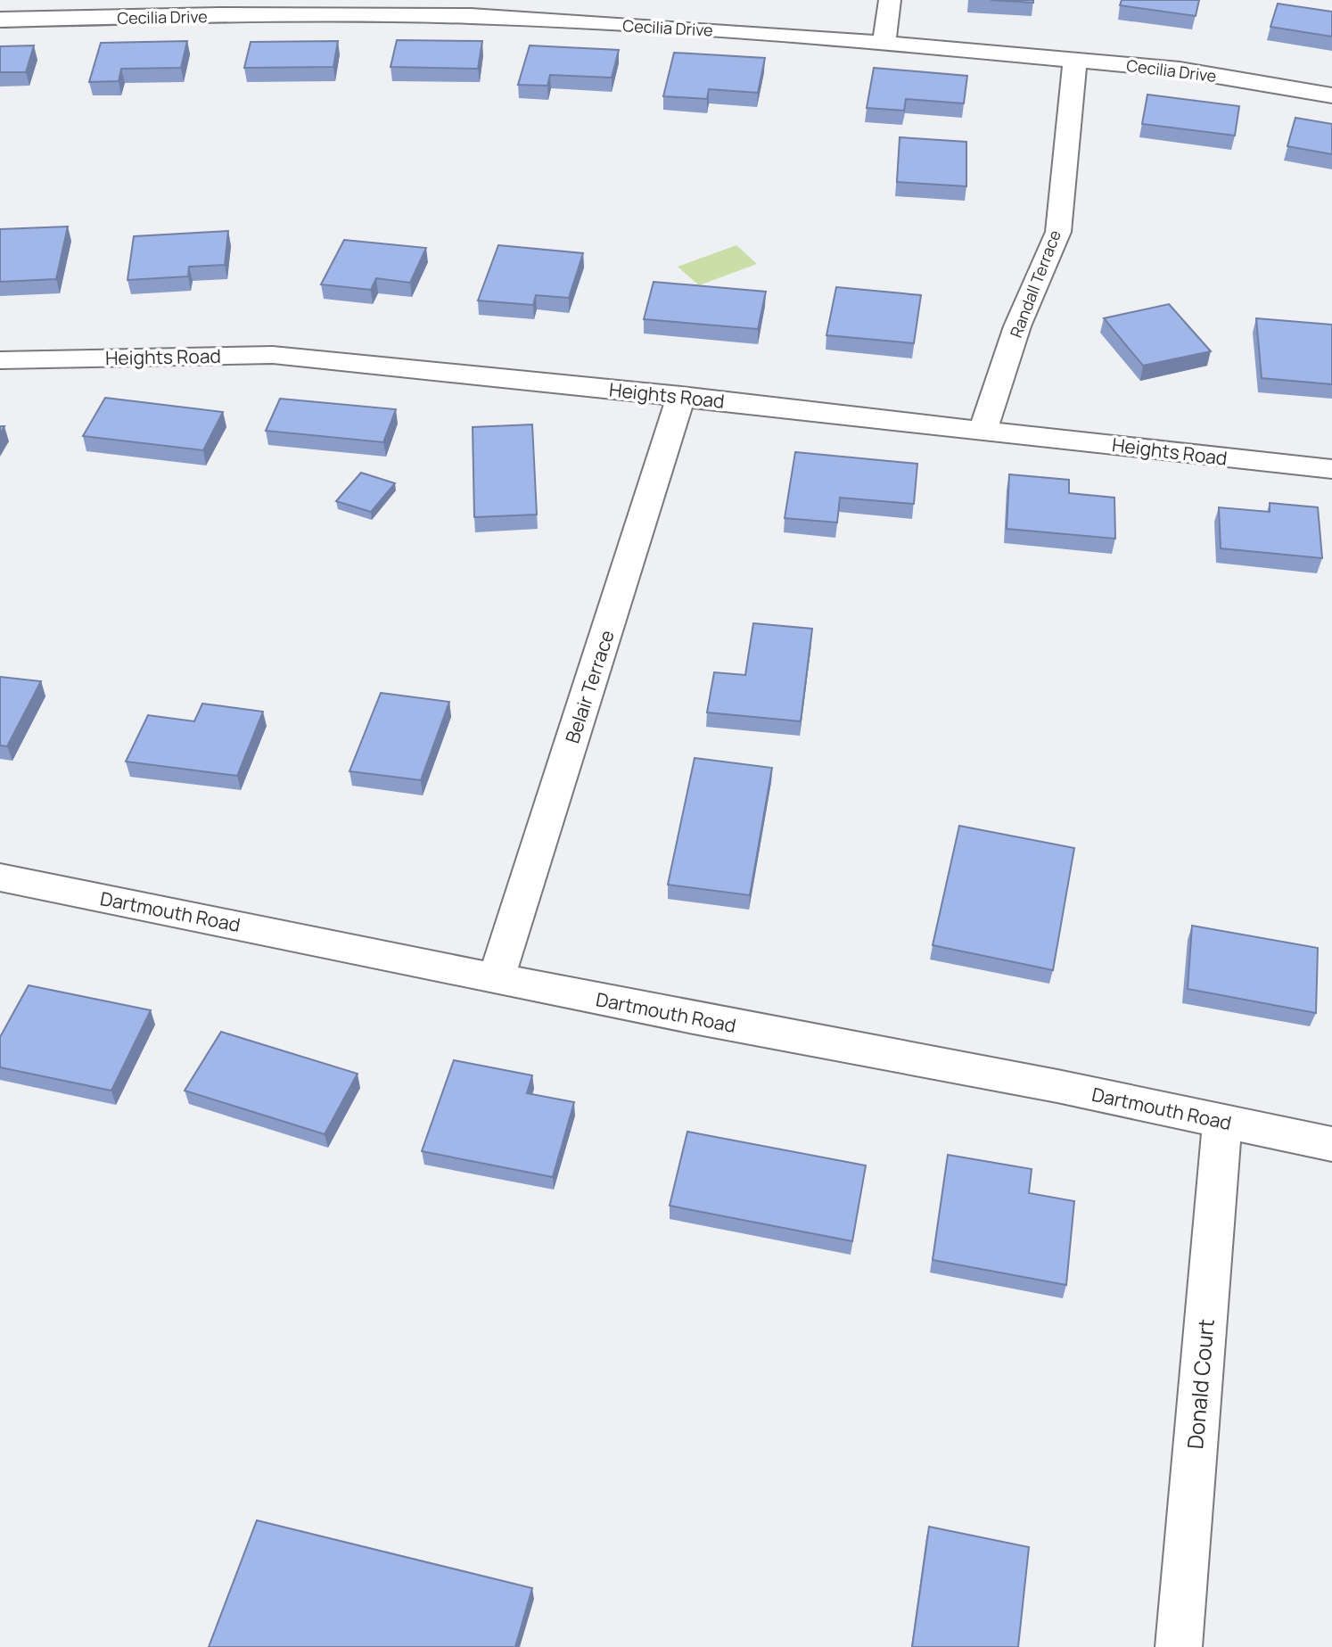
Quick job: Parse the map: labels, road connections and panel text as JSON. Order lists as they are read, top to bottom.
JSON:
{
  "streets": {
    "street": [
      "Cecilia Drive",
      "Randall Terrace",
      "Heights Road",
      "Belair Terrace",
      "Dartmouth Road",
      "Donald Court"
    ]
  },
  "crossings": [
    ["Cecilia Drive", "Randall Terrace"],
    ["Randall Terrace", "Heights Road"],
    ["Heights Road", "Belair Terrace"],
    ["Belair Terrace", "Dartmouth Road"],
    ["Dartmouth Road", "Donald Court"]
  ]
}
